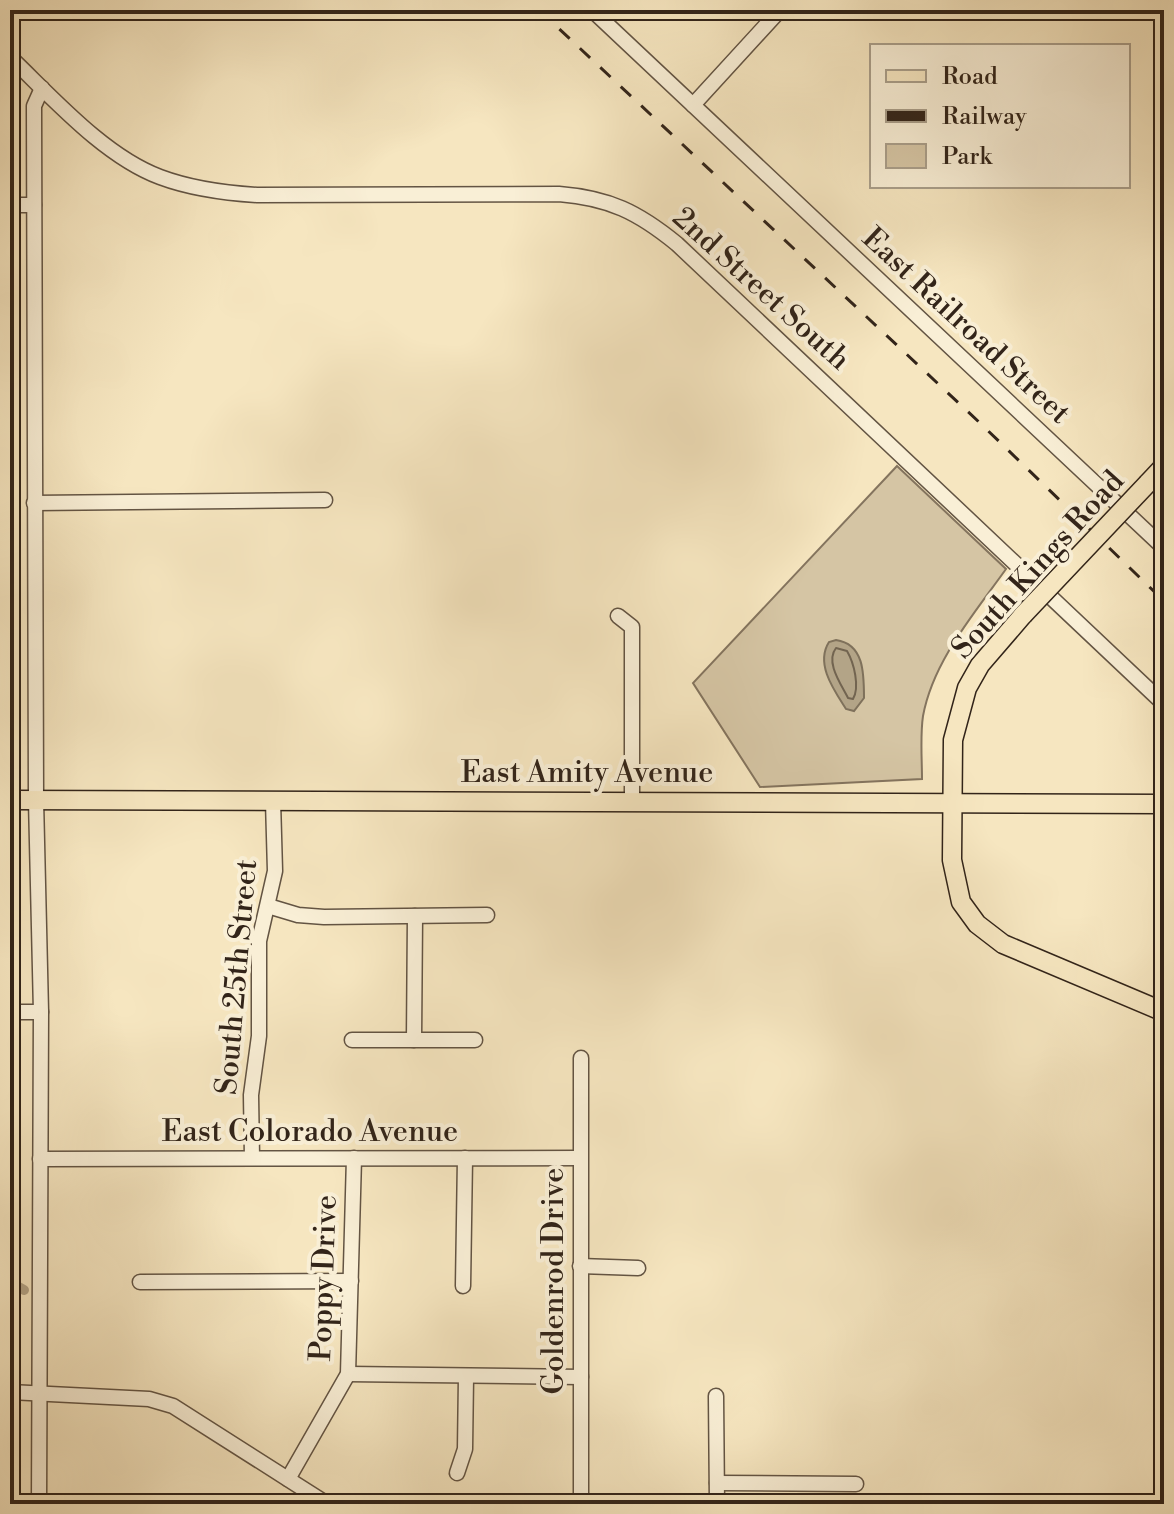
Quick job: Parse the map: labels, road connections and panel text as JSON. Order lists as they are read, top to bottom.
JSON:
{
  "streets": {
    "main road": ["South Kings Road", "East Amity Avenue"],
    "street": [
      "2nd Street South",
      "East Railroad Street",
      "South 25th Street",
      "East Colorado Avenue",
      "Poppy Drive",
      "Goldenrod Drive"
    ]
  },
  "crossings": [
    ["South Kings Road", "East Amity Avenue"],
    ["East Amity Avenue", "South 25th Street"],
    ["South 25th Street", "East Colorado Avenue"],
    ["East Colorado Avenue", "Poppy Drive"],
    ["East Colorado Avenue", "Goldenrod Drive"]
  ],
  "legend": ["Road", "Railway", "Park"]
}
